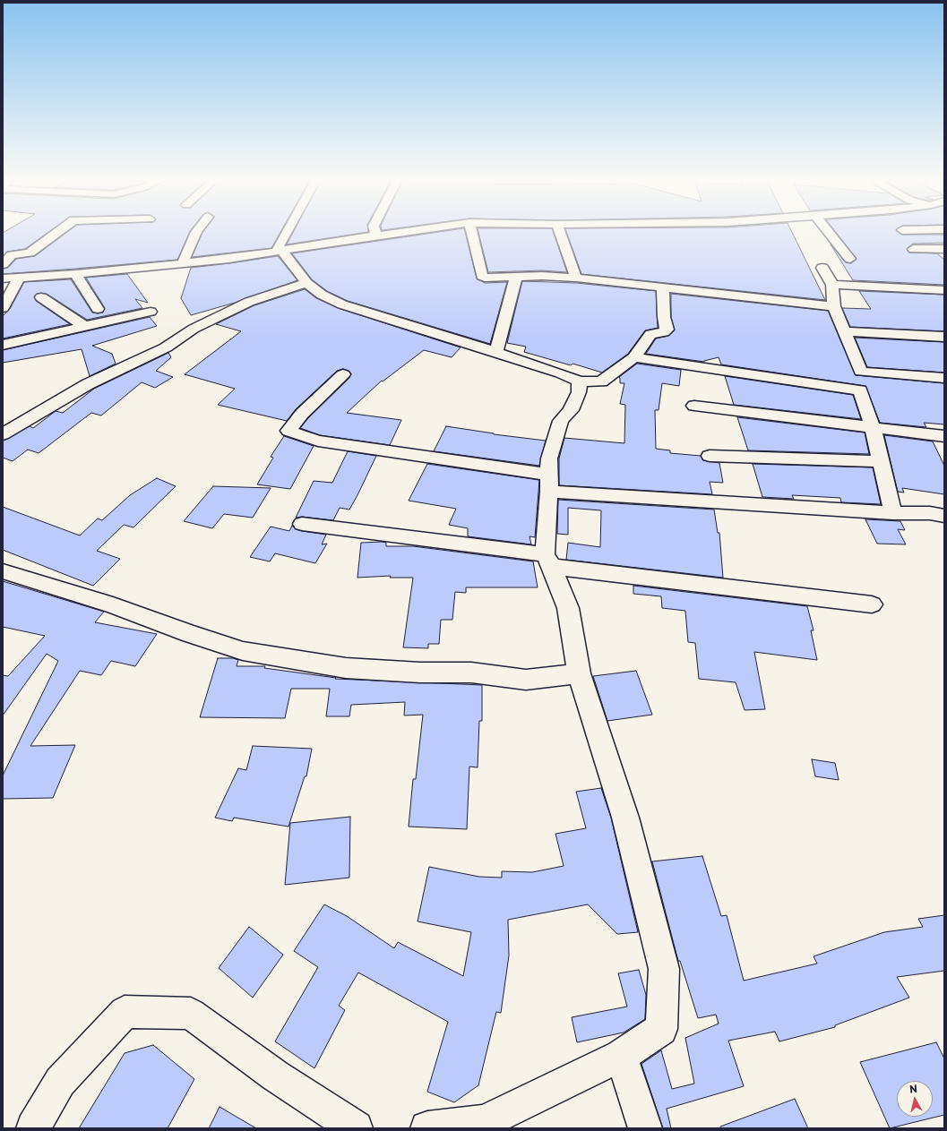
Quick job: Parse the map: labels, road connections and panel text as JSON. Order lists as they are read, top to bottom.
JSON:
{
  "north": "top"
}
